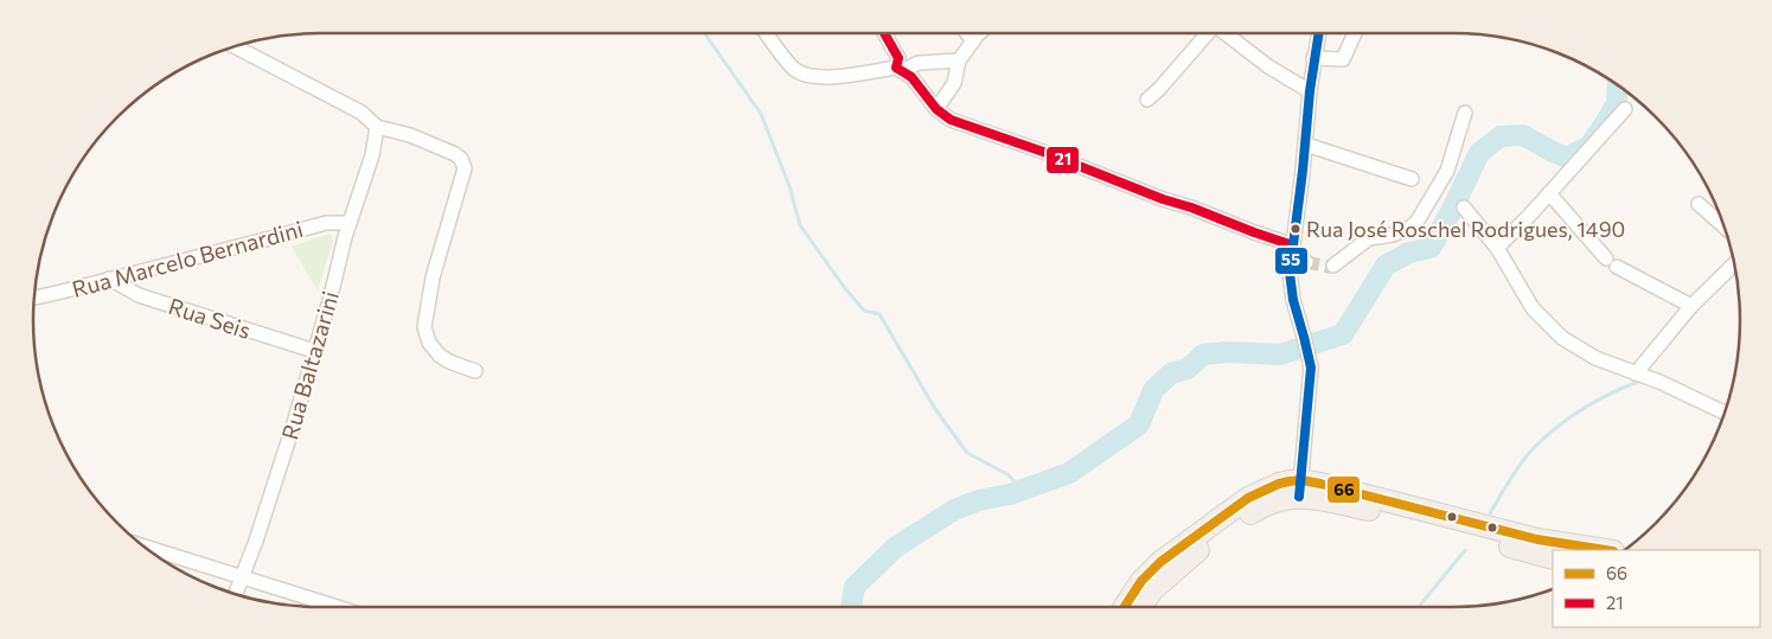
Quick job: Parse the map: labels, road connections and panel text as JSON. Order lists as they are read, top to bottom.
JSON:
{
  "streets": {
    "street": ["Rua Marcelo Bernardini", "Rua Seis", "Rua Baltazarini"]
  },
  "crossings": [
    ["Rua Marcelo Bernardini", "Rua Seis"],
    ["Rua Marcelo Bernardini", "Rua Baltazarini"],
    ["Rua Seis", "Rua Baltazarini"]
  ],
  "places": ["Rua José Roschel Rodrigues, 1490"],
  "lines": ["transit line 21", "transit line 55", "transit line 66"],
  "legend": ["66", "21"]
}
